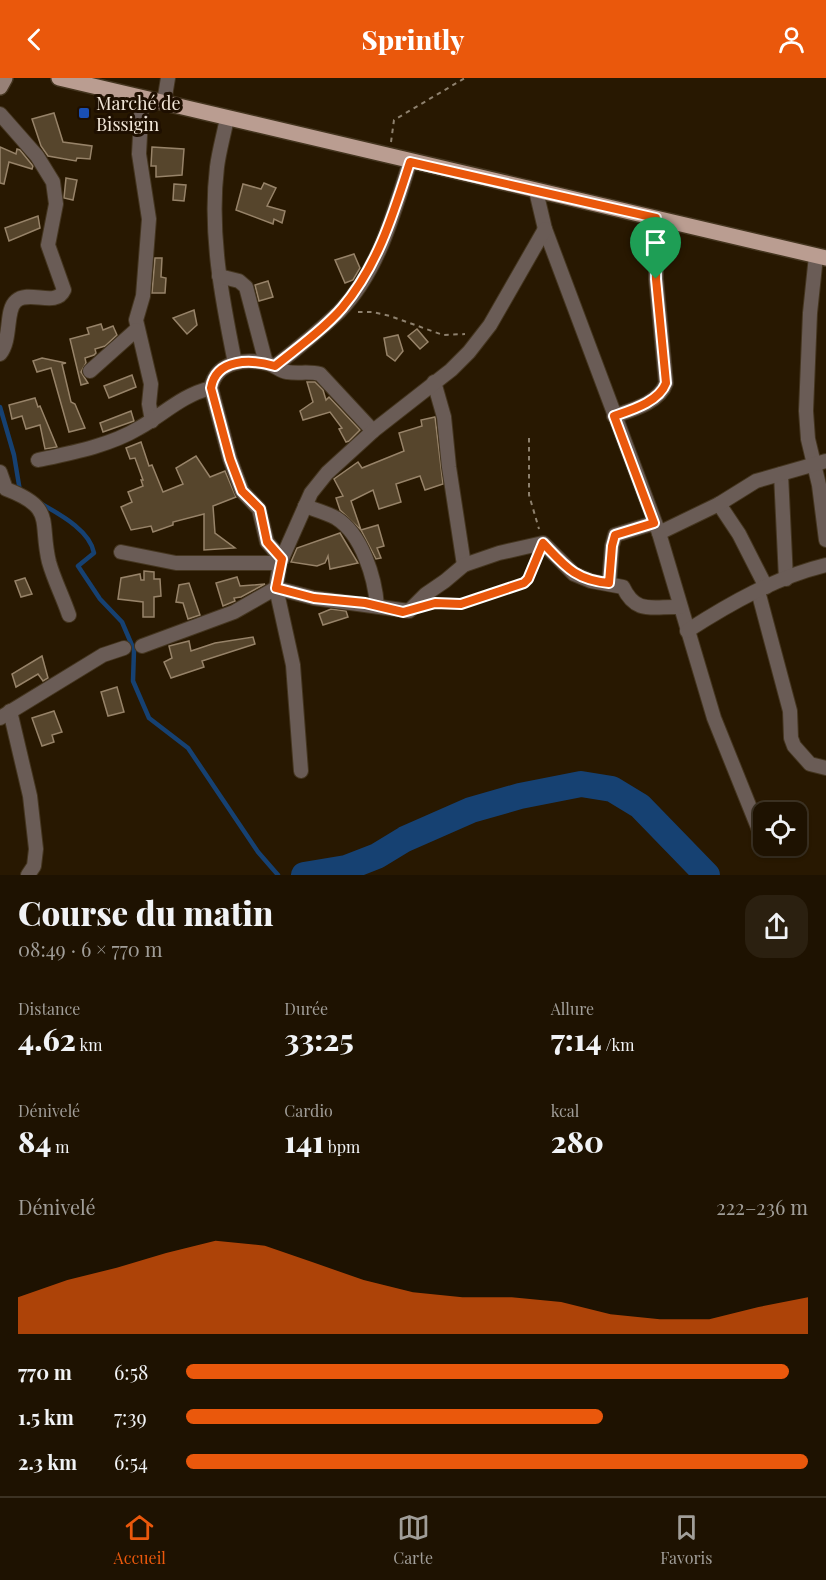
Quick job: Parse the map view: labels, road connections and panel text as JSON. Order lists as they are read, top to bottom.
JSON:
{
  "places": {
    "transit": ["Marché de Bissigin"]
  },
  "page": {
    "header": "Sprintly",
    "heading": ["Course du matin", "08:49 · 6 × 770 m"],
    "stats": [
      ["Distance", "4.62 km"],
      ["Durée", "33:25"],
      ["Allure", "7:14 /km"],
      ["Dénivelé", "84 m"],
      ["Cardio", "141 bpm"],
      ["kcal", "280"]
    ],
    "chart": ["Dénivelé", "222–236 m"],
    "list": [
      {
        "name": "770 m",
        "note": "6:58"
      },
      {
        "name": "1.5 km",
        "note": "7:39"
      },
      {
        "name": "2.3 km",
        "note": "6:54"
      }
    ],
    "tabs": ["Accueil", "Carte", "Favoris"]
  }
}
